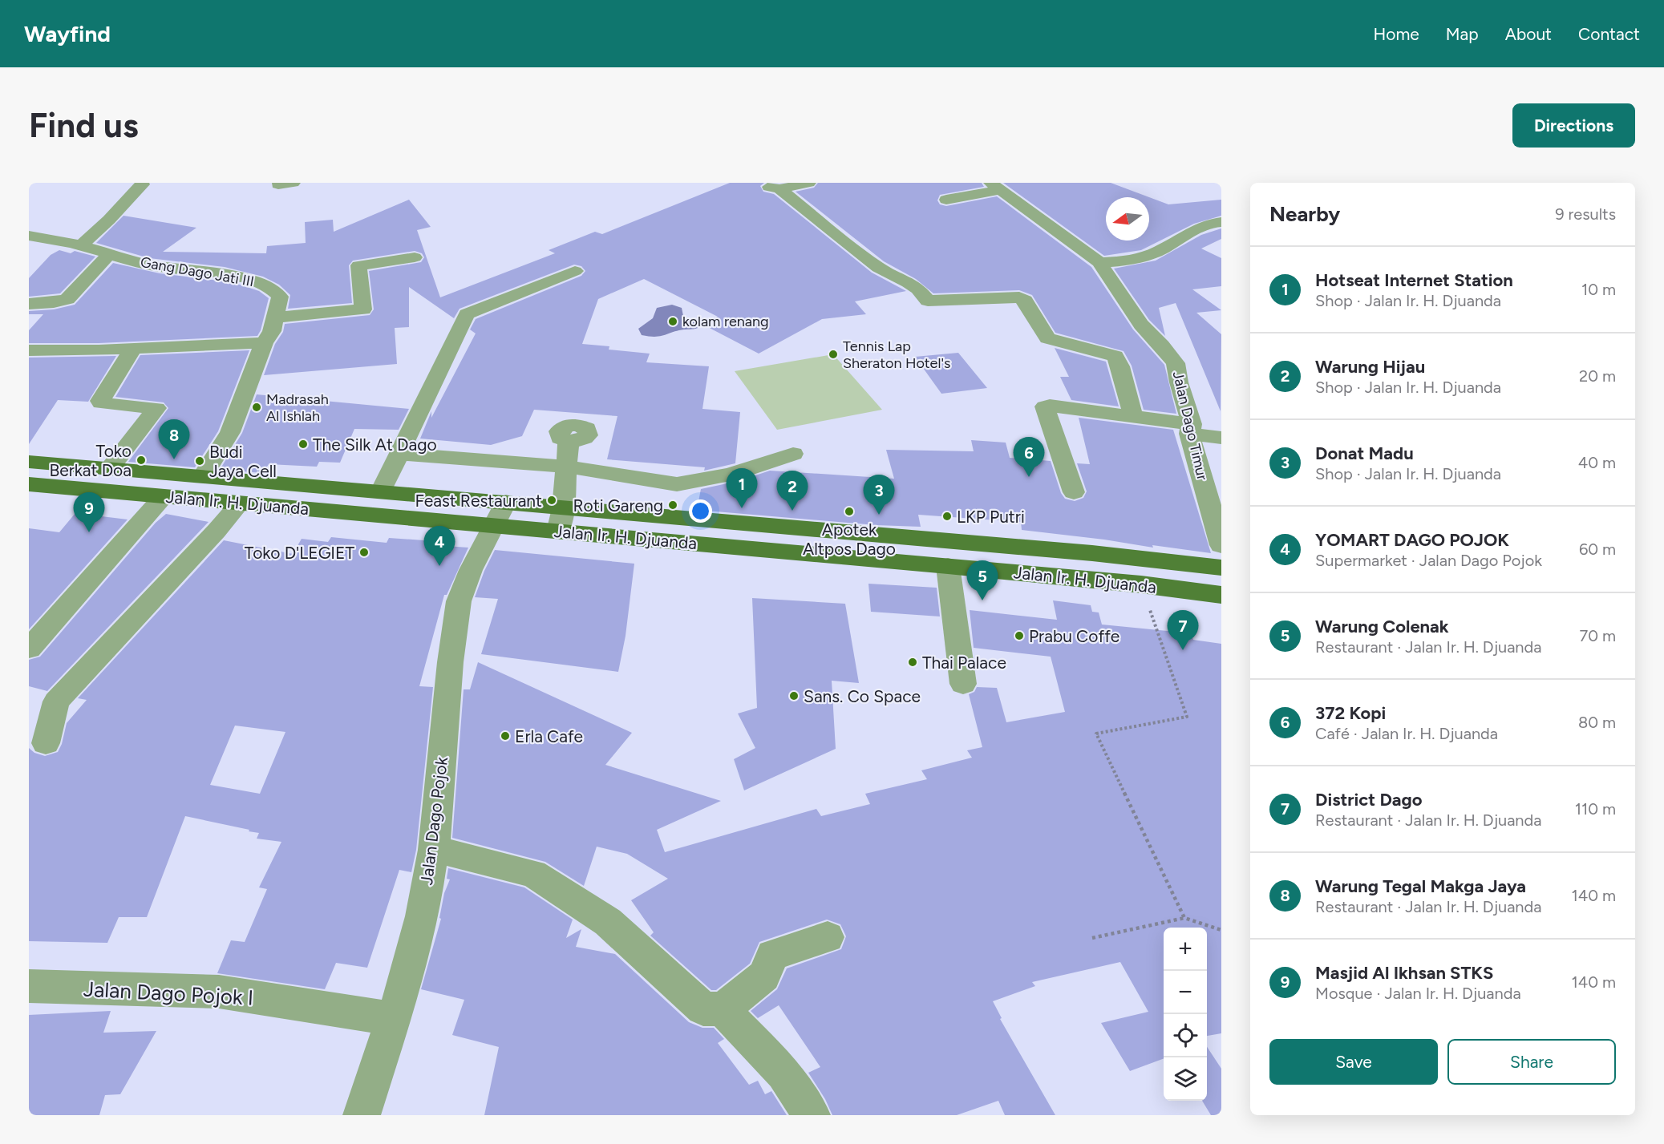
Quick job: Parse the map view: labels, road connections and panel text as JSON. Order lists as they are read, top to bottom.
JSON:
{
  "streets": {
    "main road": ["Jalan Ir. H. Djuanda"],
    "street": [
      "Gang Dago Jati III",
      "Jalan Dago Timur",
      "Jalan Dago Pojok",
      "Jalan Dago Pojok I"
    ]
  },
  "crossings": [
    ["Gang Dago Jati III", "Jalan Ir. H. Djuanda"],
    ["Jalan Ir. H. Djuanda", "Jalan Dago Pojok"],
    ["Jalan Dago Pojok", "Jalan Dago Pojok I"]
  ],
  "places": [
    "kolam renang",
    "Tennis Lap Sheraton Hotel's",
    "Madrasah Al Ishlah",
    "The Silk At Dago",
    "Toko Berkat Doa",
    "Budi Jaya Cell",
    "Feast Restaurant",
    "Roti Gareng",
    "Apotek Altpos Dago",
    "LKP Putri",
    "Toko D'LEGIET",
    "Prabu Coffe",
    "Thai Palace",
    "Sans. Co Space",
    "Erla Cafe"
  ],
  "north": "left",
  "page": {
    "header": "Wayfind",
    "nav": [
      "Home",
      "Map",
      "About",
      "Contact"
    ],
    "buttons": [
      "Directions",
      ["Save", "Share"]
    ],
    "title": "Find us",
    "heading": ["Nearby", "9 results"],
    "list": [
      {
        "mark": "1",
        "name": "Hotseat Internet Station",
        "note": "Shop · Jalan Ir. H. Djuanda",
        "value": "10 m"
      },
      {
        "mark": "2",
        "name": "Warung Hijau",
        "note": "Shop · Jalan Ir. H. Djuanda",
        "value": "20 m"
      },
      {
        "mark": "3",
        "name": "Donat Madu",
        "note": "Shop · Jalan Ir. H. Djuanda",
        "value": "40 m"
      },
      {
        "mark": "4",
        "name": "YOMART DAGO POJOK",
        "note": "Supermarket · Jalan Dago Pojok",
        "value": "60 m"
      },
      {
        "mark": "5",
        "name": "Warung Colenak",
        "note": "Restaurant · Jalan Ir. H. Djuanda",
        "value": "70 m"
      },
      {
        "mark": "6",
        "name": "372 Kopi",
        "note": "Café · Jalan Ir. H. Djuanda",
        "value": "80 m"
      },
      {
        "mark": "7",
        "name": "District Dago",
        "note": "Restaurant · Jalan Ir. H. Djuanda",
        "value": "110 m"
      },
      {
        "mark": "8",
        "name": "Warung Tegal Makga Jaya",
        "note": "Restaurant · Jalan Ir. H. Djuanda",
        "value": "140 m"
      },
      {
        "mark": "9",
        "name": "Masjid Al Ikhsan STKS",
        "note": "Mosque · Jalan Ir. H. Djuanda",
        "value": "140 m"
      }
    ],
    "pins": [
      "8",
      "6",
      "1",
      "2",
      "3",
      "9",
      "4",
      "5",
      "7"
    ],
    "map_buttons": ["+", "−"]
  }
}
